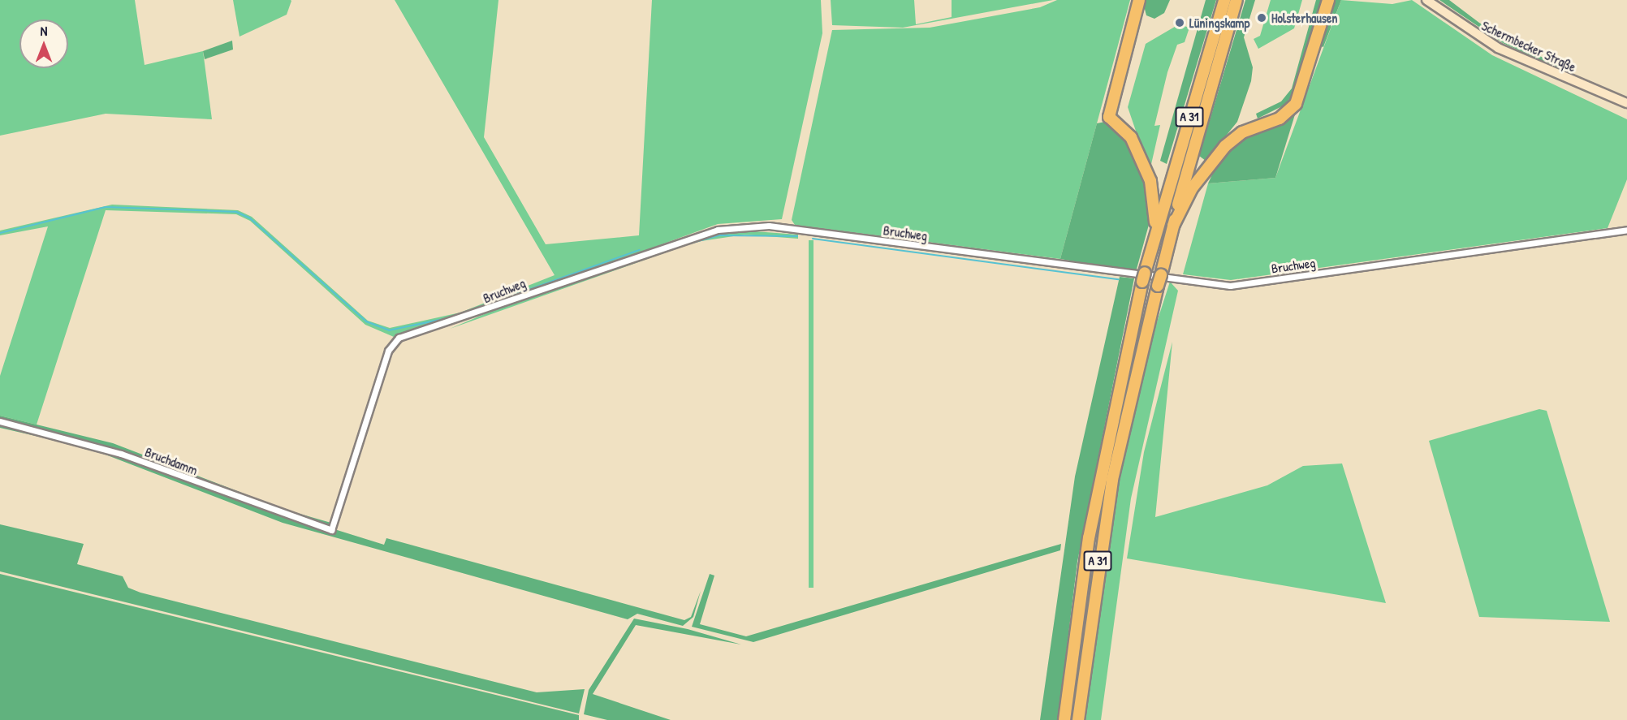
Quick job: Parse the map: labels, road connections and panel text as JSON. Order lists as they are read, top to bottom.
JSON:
{
  "streets": {
    "highway": ["A 31"],
    "main road": ["Schermbecker Straße"],
    "street": ["Bruchweg", "Bruchdamm"]
  },
  "crossings": [
    ["Bruchweg", "Bruchdamm"]
  ],
  "places": ["Holsterhausen", "Lüningskamp"],
  "north": "top"
}
